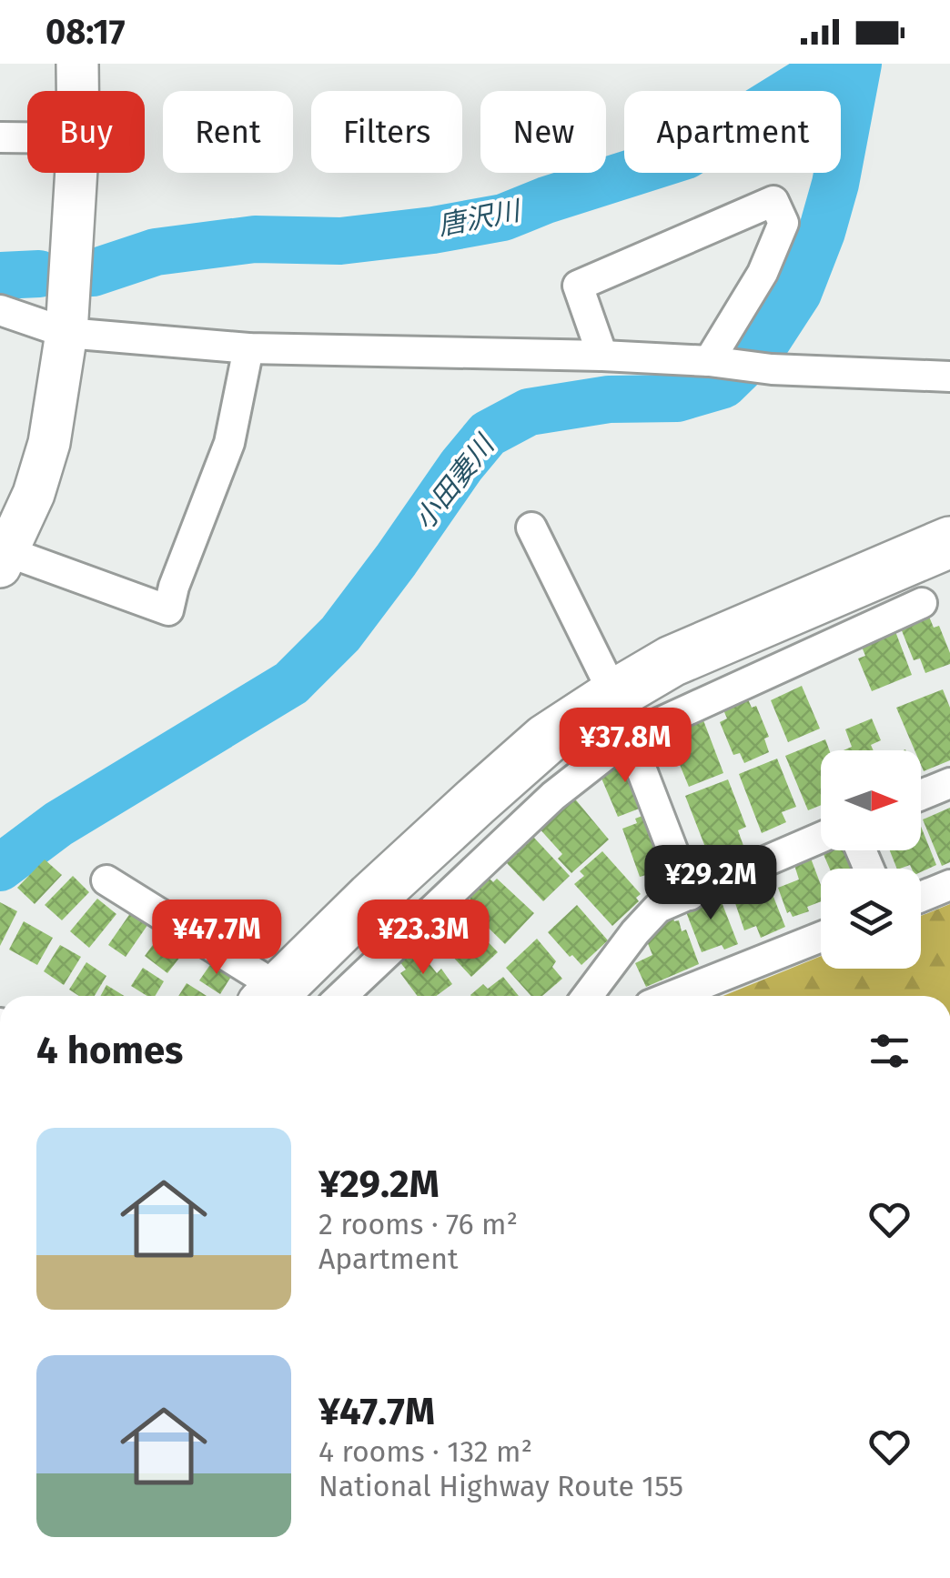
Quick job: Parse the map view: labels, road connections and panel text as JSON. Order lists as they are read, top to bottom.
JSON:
{
  "water": ["唐沢川", "小田妻川"],
  "north": "right",
  "page": {
    "status": "08:17",
    "chip": [
      "Buy",
      "Rent",
      "Filters",
      "New",
      "Apartment"
    ],
    "price": [
      "¥37.8M",
      "¥29.2M",
      "¥47.7M",
      "¥23.3M"
    ],
    "heading": "4 homes",
    "list": [
      {
        "name": "¥29.2M",
        "note": "2 rooms · 76 m² · Apartment"
      },
      {
        "name": "¥47.7M",
        "note": "4 rooms · 132 m² · National Highway Route 155"
      }
    ]
  }
}
